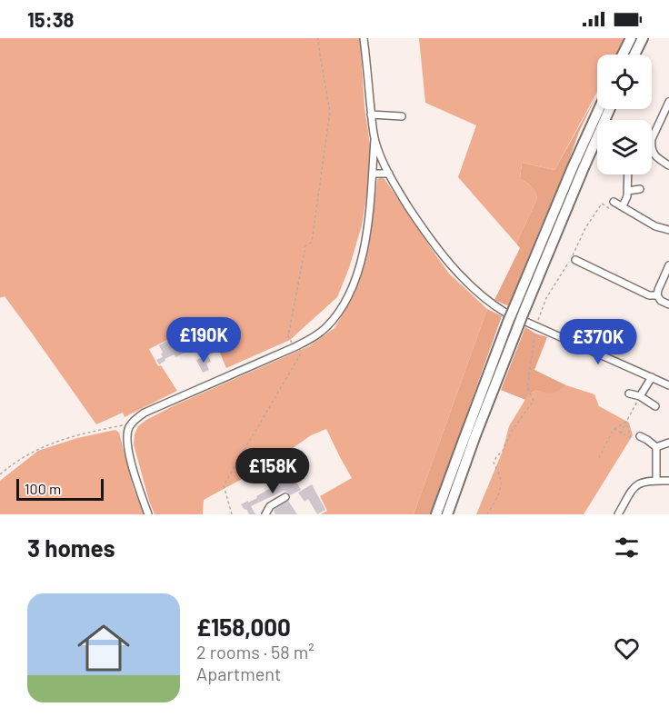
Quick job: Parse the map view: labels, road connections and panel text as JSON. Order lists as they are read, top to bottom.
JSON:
{
  "scale_bar": "100 m",
  "page": {
    "status": "15:38",
    "price": ["£190K", "£370K", "£158K"],
    "scale": "100 m",
    "heading": "3 homes",
    "list": [
      {
        "name": "£158,000",
        "note": "2 rooms · 58 m² · Apartment"
      }
    ]
  }
}
